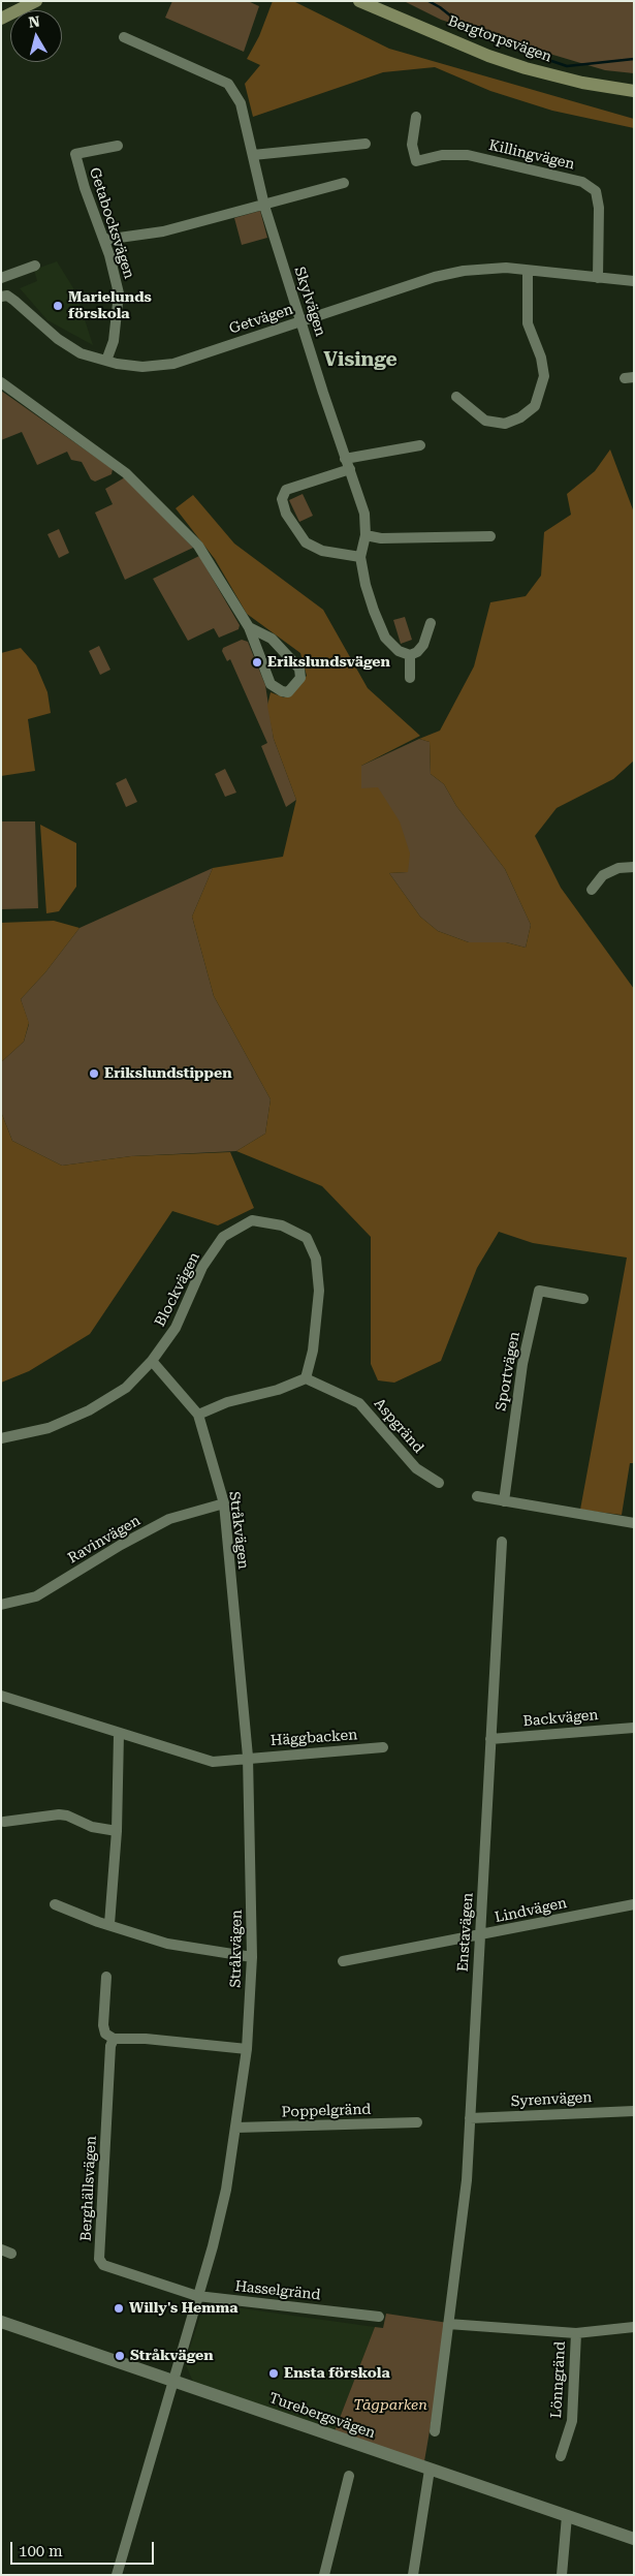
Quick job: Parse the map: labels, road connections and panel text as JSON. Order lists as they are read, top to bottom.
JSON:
{
  "streets": {
    "main road": ["Bergtorpsvägen"],
    "street": [
      "Killingvägen",
      "Getabocksvägen",
      "Skylvägen",
      "Getvägen",
      "Blockvägen",
      "Sportvägen",
      "Aspgränd",
      "Stråkvägen",
      "Ravinvägen",
      "Backvägen",
      "Häggbacken",
      "Lindvägen",
      "Enstavägen",
      "Syrenvägen",
      "Poppelgränd",
      "Berghällsvägen",
      "Hasselgränd",
      "Lönngränd",
      "Turebergsvägen"
    ]
  },
  "crossings": [
    ["Killingvägen", "Getvägen"],
    ["Getabocksvägen", "Getvägen"],
    ["Skylvägen", "Getvägen"],
    ["Blockvägen", "Aspgränd"],
    ["Blockvägen", "Stråkvägen"],
    ["Stråkvägen", "Ravinvägen"],
    ["Stråkvägen", "Häggbacken"],
    ["Stråkvägen", "Poppelgränd"],
    ["Stråkvägen", "Hasselgränd"],
    ["Stråkvägen", "Turebergsvägen"],
    ["Backvägen", "Enstavägen"],
    ["Lindvägen", "Enstavägen"],
    ["Enstavägen", "Syrenvägen"],
    ["Berghällsvägen", "Hasselgränd"]
  ],
  "districts": ["Visinge"],
  "parks": ["Tågparken"],
  "places": [
    "Marielunds förskola",
    "Erikslundsvägen",
    "Erikslundstippen",
    "Willy's Hemma",
    "Stråkvägen",
    "Ensta förskola"
  ],
  "scale_bar": "100 m",
  "north": "top"
}
